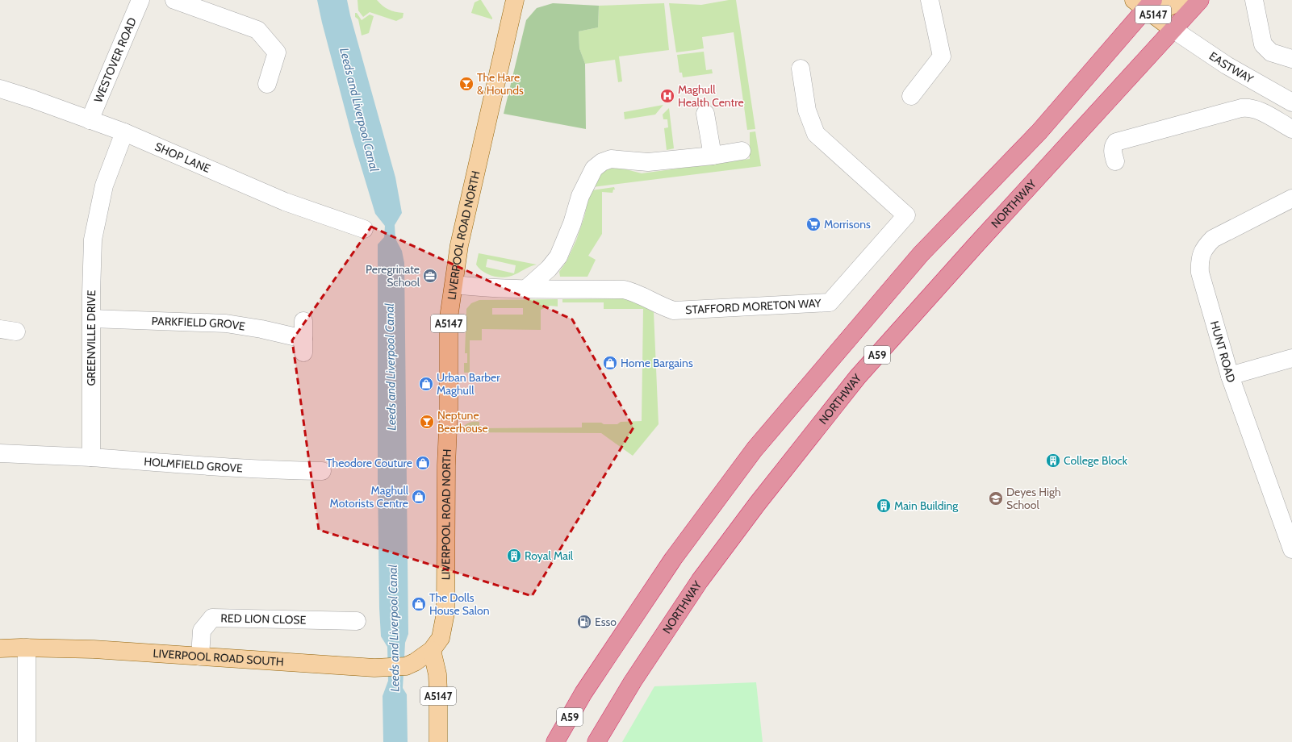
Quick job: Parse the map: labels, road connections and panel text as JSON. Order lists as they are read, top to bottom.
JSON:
{
  "streets": {
    "highway": ["NORTHWAY", "A59"],
    "main road": ["A5147", "LIVERPOOL ROAD NORTH", "LIVERPOOL ROAD SOUTH"],
    "street": [
      "WESTOVER ROAD",
      "EASTWAY",
      "SHOP LANE",
      "STAFFORD MORETON WAY",
      "PARKFIELD GROVE",
      "GREENVILLE DRIVE",
      "HUNT ROAD",
      "HOLMFIELD GROVE",
      "RED LION CLOSE"
    ]
  },
  "crossings": [
    ["A5147", "EASTWAY"],
    ["A5147", "NORTHWAY"],
    ["A5147", "LIVERPOOL ROAD NORTH"],
    ["A5147", "A59"],
    ["A5147", "LIVERPOOL ROAD SOUTH"],
    ["WESTOVER ROAD", "SHOP LANE"],
    ["EASTWAY", "NORTHWAY"],
    ["SHOP LANE", "GREENVILLE DRIVE"],
    ["LIVERPOOL ROAD NORTH", "STAFFORD MORETON WAY"],
    ["LIVERPOOL ROAD NORTH", "LIVERPOOL ROAD SOUTH"],
    ["PARKFIELD GROVE", "GREENVILLE DRIVE"],
    ["GREENVILLE DRIVE", "HOLMFIELD GROVE"],
    ["RED LION CLOSE", "LIVERPOOL ROAD SOUTH"]
  ],
  "water": ["Leeds and Liverpool Canal"],
  "places": {
    "bar": ["The Hare & Hounds", "Neptune Beerhouse"],
    "hospital": ["Maghull Health Centre"],
    "supermarket": ["Morrisons"],
    "office": ["Peregrinate School"],
    "shop": [
      "Home Bargains",
      "Urban Barber Maghull",
      "Theodore Couture",
      "Maghull Motorists Centre",
      "The Dolls House Salon"
    ],
    "building": ["College Block", "Main Building", "Royal Mail"],
    "school or university": ["Deyes High School"],
    "fuel station": ["Esso"]
  }
}
